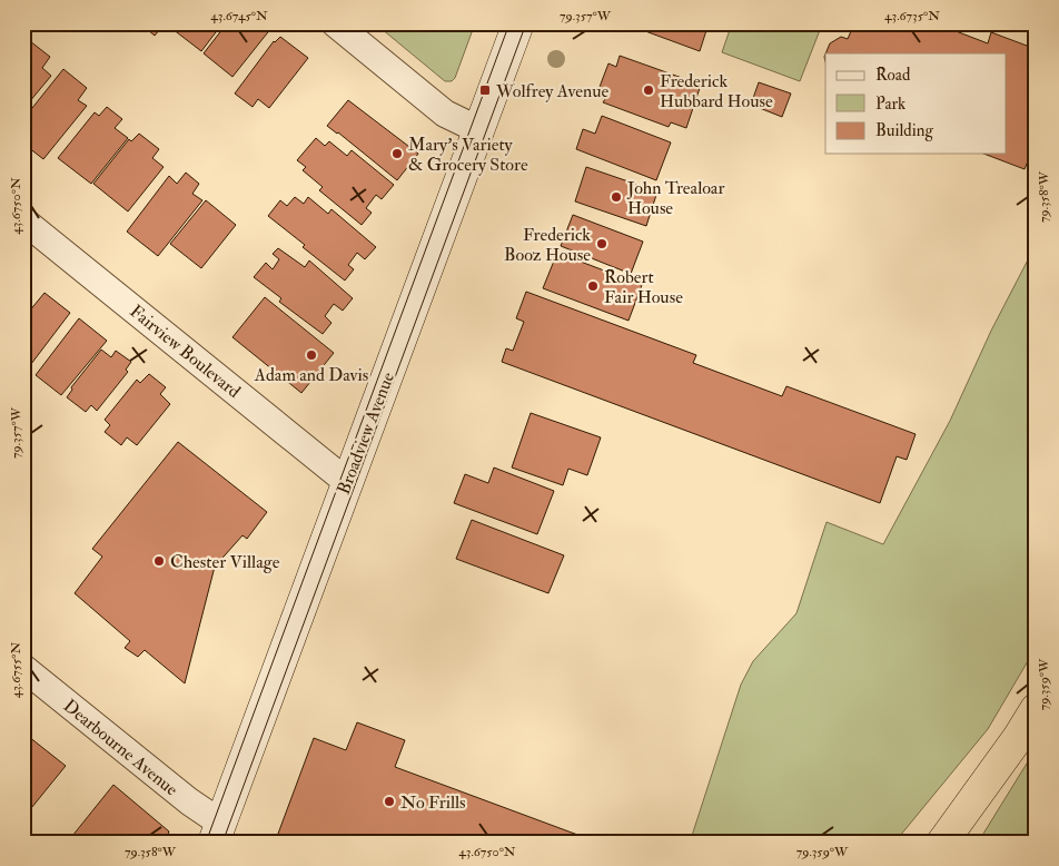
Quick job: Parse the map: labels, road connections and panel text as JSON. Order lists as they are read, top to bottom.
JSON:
{
  "streets": {
    "main road": ["Broadview Avenue"],
    "street": ["Fairview Boulevard", "Dearbourne Avenue"]
  },
  "crossings": [
    ["Fairview Boulevard", "Broadview Avenue"],
    ["Broadview Avenue", "Dearbourne Avenue"]
  ],
  "places": {
    "transit": ["Wolfrey Avenue"],
    "other": [
      "Frederick Hubbard House",
      "Mary's Variety & Grocery Store",
      "John Trealoar House",
      "Frederick Booz House",
      "Robert Fair House",
      "Adam and Davis",
      "Chester Village",
      "No Frills"
    ]
  },
  "legend": ["Road", "Park", "Building"],
  "coordinates": [
    "43.6745°N",
    "79.357°W",
    "43.6735°N",
    "79.358°W",
    "43.6750°N",
    "43.6755°N",
    "79.359°W"
  ]
}
